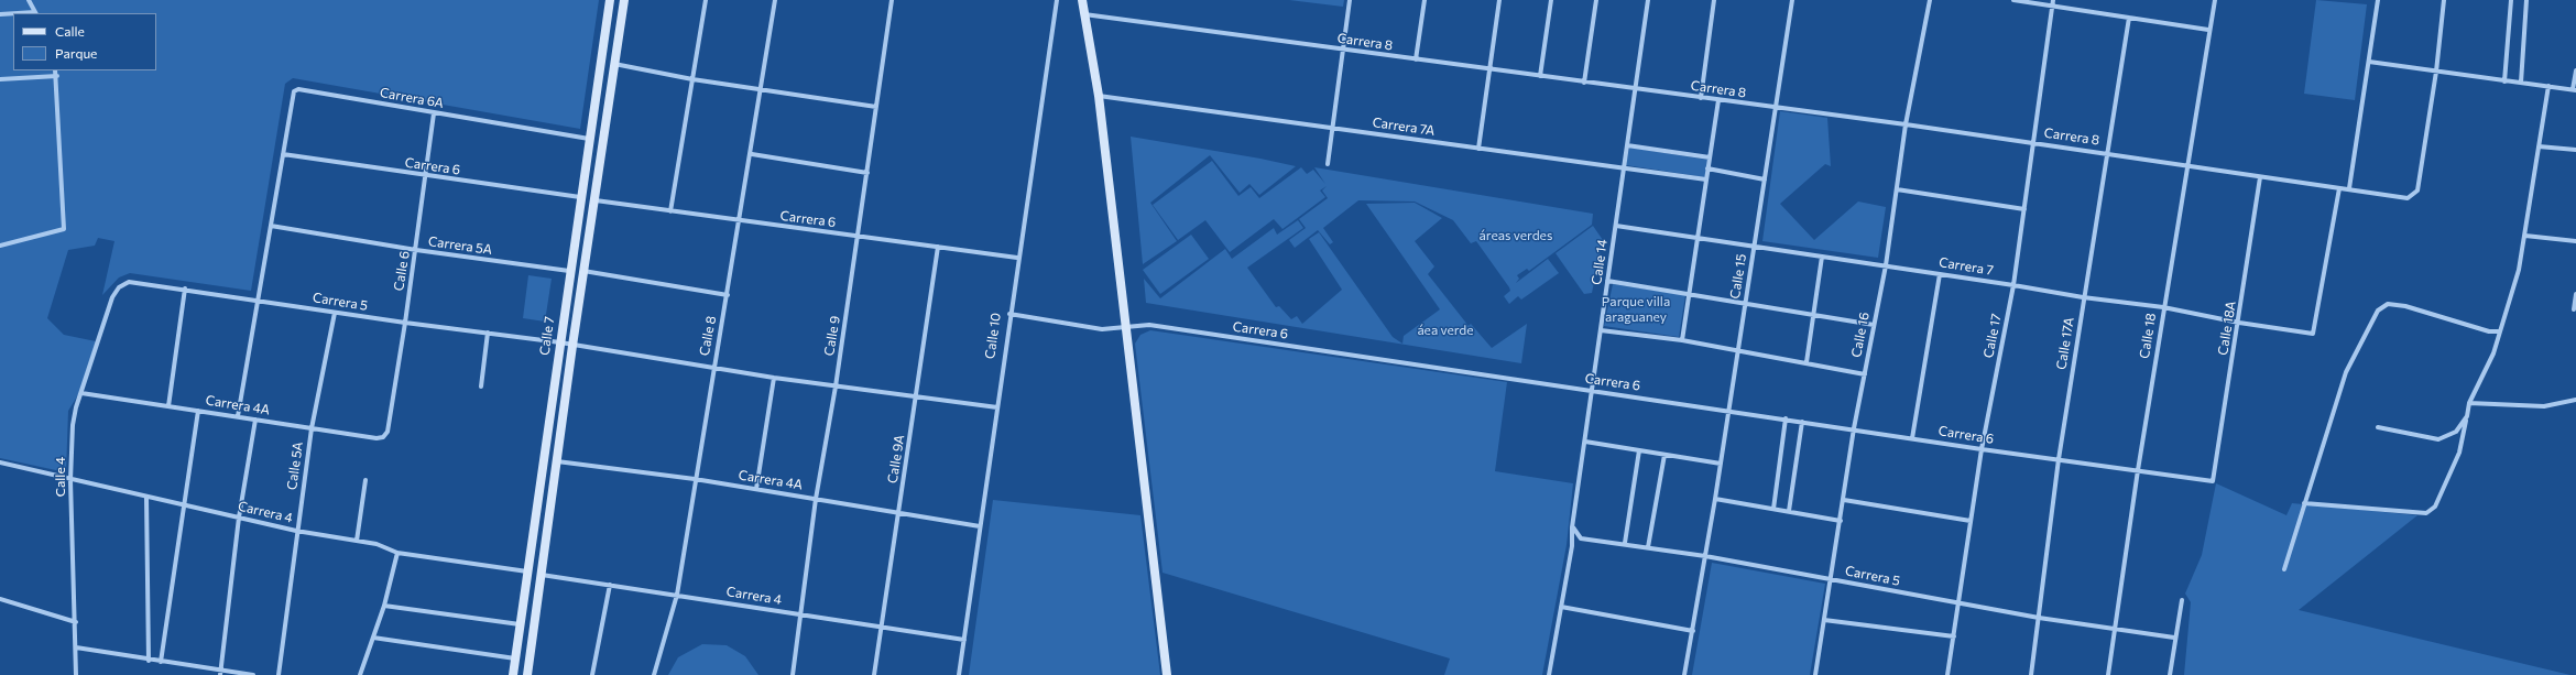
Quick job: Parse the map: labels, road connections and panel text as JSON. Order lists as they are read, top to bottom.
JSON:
{
  "streets": {
    "main road": ["Calle 7"],
    "street": [
      "Carrera 8",
      "Carrera 6A",
      "Carrera 7A",
      "Carrera 6",
      "Carrera 5A",
      "Calle 14",
      "Carrera 7",
      "Calle 6",
      "Calle 15",
      "Carrera 5",
      "Calle 18A",
      "Calle 16",
      "Calle 8",
      "Calle 9",
      "Calle 10",
      "Calle 17",
      "Calle 18",
      "Calle 17A",
      "Carrera 4A",
      "Calle 9A",
      "Calle 5A",
      "Calle 4",
      "Carrera 4"
    ]
  },
  "crossings": [
    ["Carrera 8", "Calle 14"],
    ["Carrera 8", "Carrera 7"],
    ["Carrera 8", "Calle 15"],
    ["Carrera 8", "Calle 18A"],
    ["Carrera 8", "Calle 16"],
    ["Carrera 8", "Calle 17"],
    ["Carrera 8", "Calle 18"],
    ["Carrera 8", "Calle 17A"],
    ["Carrera 6A", "Carrera 6"],
    ["Carrera 6A", "Calle 6"],
    ["Carrera 6A", "Calle 7"],
    ["Carrera 7A", "Calle 14"],
    ["Carrera 6", "Calle 14"],
    ["Carrera 6", "Calle 6"],
    ["Carrera 6", "Calle 15"],
    ["Carrera 6", "Calle 18A"],
    ["Carrera 6", "Calle 16"],
    ["Carrera 6", "Calle 7"],
    ["Carrera 6", "Calle 8"],
    ["Carrera 6", "Calle 9"],
    ["Carrera 6", "Calle 10"],
    ["Carrera 6", "Calle 17"],
    ["Carrera 6", "Calle 18"],
    ["Carrera 6", "Calle 17A"],
    ["Carrera 6", "Calle 9A"],
    ["Carrera 5A", "Calle 6"],
    ["Carrera 5A", "Calle 7"],
    ["Calle 14", "Carrera 7"],
    ["Calle 14", "Carrera 5"],
    ["Carrera 7", "Calle 15"],
    ["Carrera 7", "Calle 18A"],
    ["Carrera 7", "Calle 16"],
    ["Carrera 7", "Calle 17"],
    ["Carrera 7", "Calle 18"],
    ["Carrera 7", "Calle 17A"],
    ["Calle 6", "Carrera 5"],
    ["Calle 6", "Carrera 4A"],
    ["Calle 15", "Carrera 5"],
    ["Carrera 5", "Calle 16"],
    ["Carrera 5", "Calle 7"],
    ["Carrera 5", "Calle 17"],
    ["Carrera 5", "Calle 18"],
    ["Carrera 5", "Calle 17A"],
    ["Carrera 5", "Calle 5A"],
    ["Carrera 5", "Calle 4"],
    ["Calle 7", "Carrera 4A"],
    ["Calle 7", "Carrera 4"],
    ["Calle 8", "Carrera 4A"],
    ["Calle 8", "Carrera 4"],
    ["Calle 9", "Carrera 4A"],
    ["Calle 9", "Carrera 4"],
    ["Calle 10", "Carrera 4A"],
    ["Calle 10", "Carrera 4"],
    ["Carrera 4A", "Calle 9A"],
    ["Carrera 4A", "Calle 5A"],
    ["Carrera 4A", "Calle 4"],
    ["Calle 9A", "Carrera 4"],
    ["Calle 5A", "Carrera 4"],
    ["Calle 4", "Carrera 4"]
  ],
  "parks": ["áreas verdes", "Parque villa araguaney", "áea verde"],
  "legend": ["Calle", "Parque"]
}
